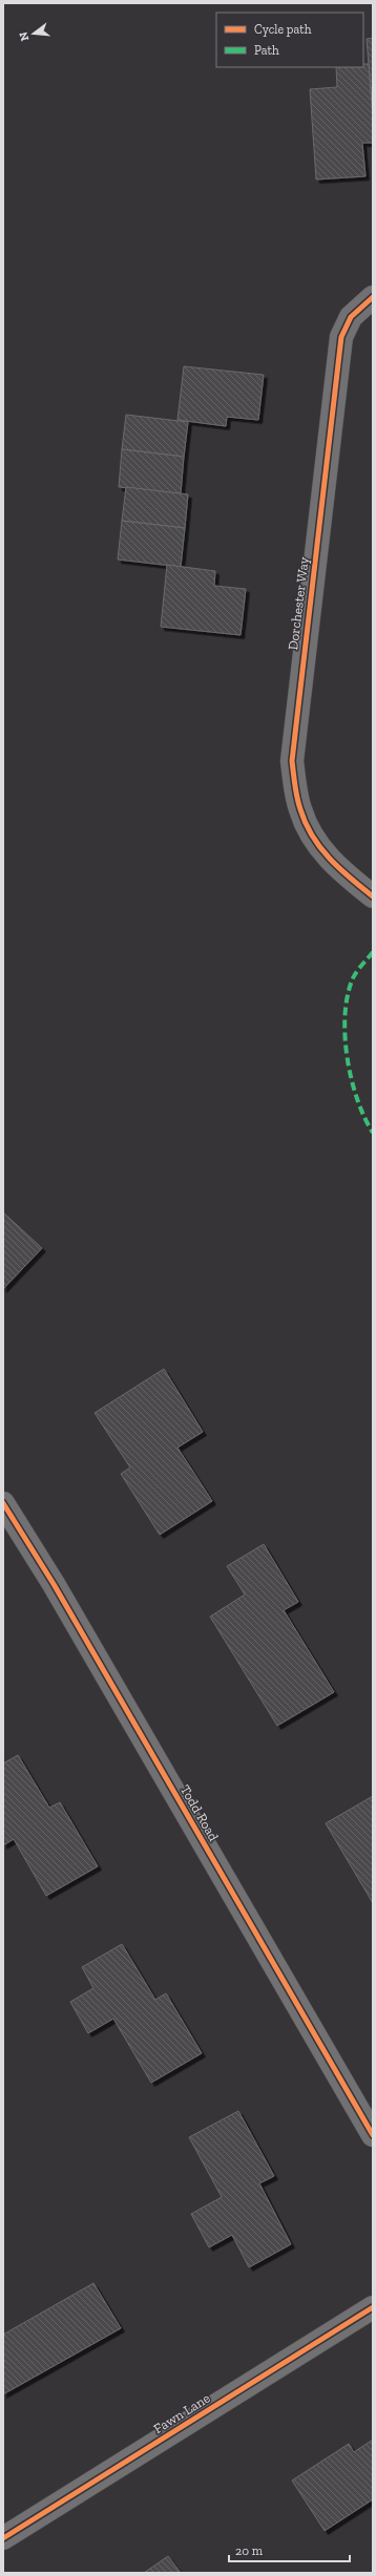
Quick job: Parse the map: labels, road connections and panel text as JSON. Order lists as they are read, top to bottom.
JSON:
{
  "streets": {
    "street": ["Dorchester Way", "Todd Road", "Fawn Lane"]
  },
  "legend": ["Cycle path", "Path"],
  "scale_bar": "20 m",
  "north": "left"
}
